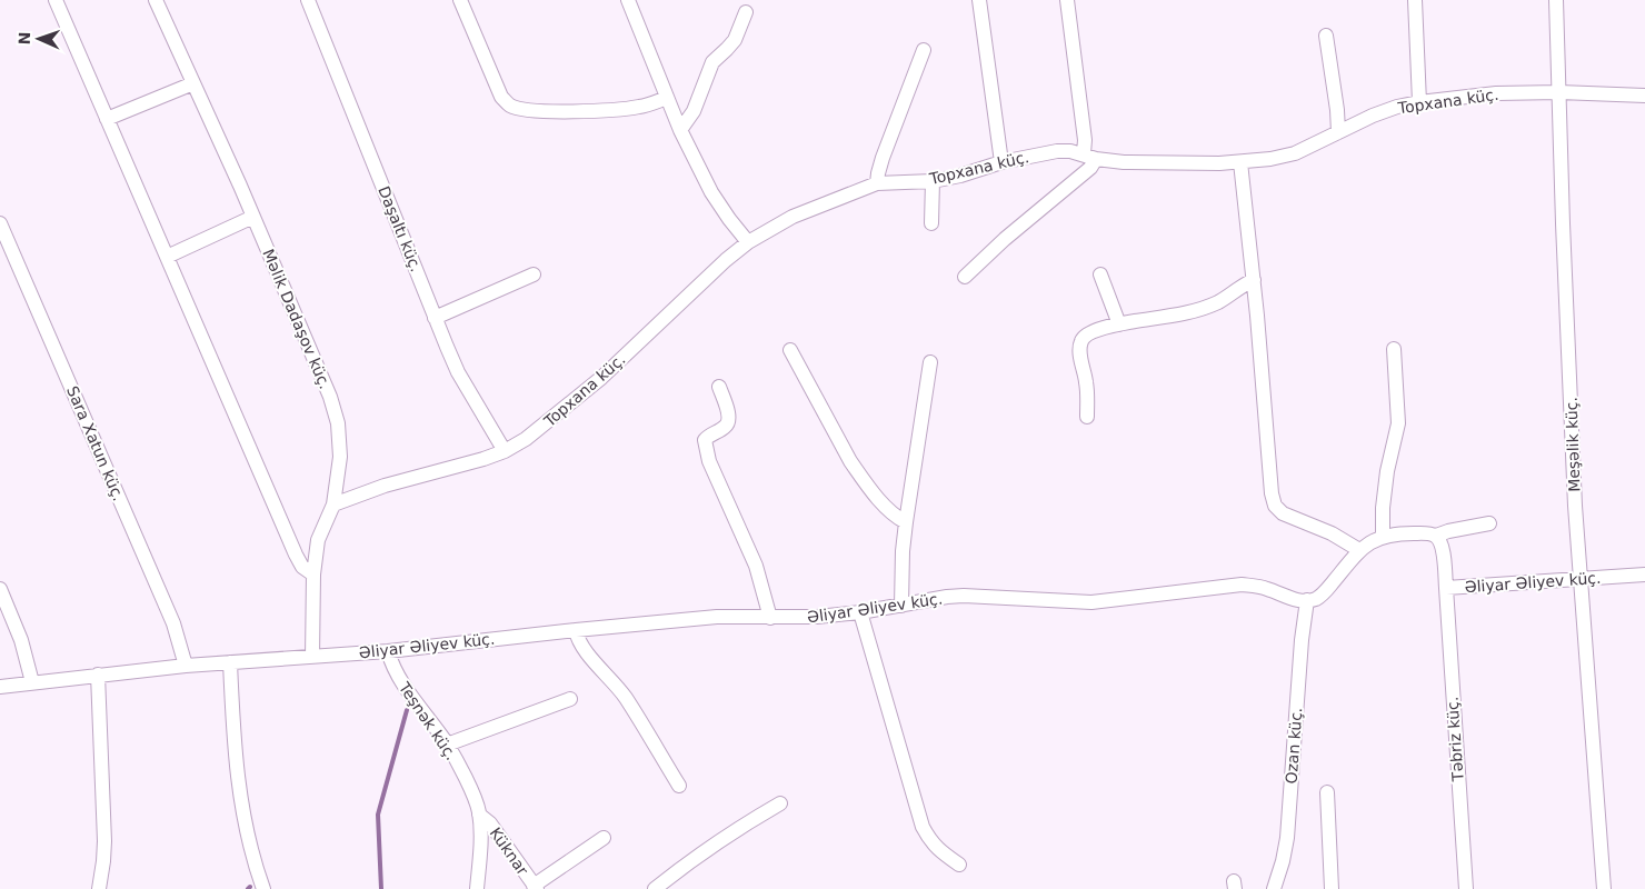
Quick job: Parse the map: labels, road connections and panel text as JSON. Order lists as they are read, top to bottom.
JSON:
{
  "streets": {
    "street": [
      "Topxana küç.",
      "Daşaltı küç.",
      "Məlik Dadaşov küç.",
      "Sara Xatun küç.",
      "Meşəlik küç.",
      "Əliyar Əliyev küç.",
      "Teşnək küç.",
      "Təbriz küç.",
      "Ozan küç.",
      "Küknar"
    ]
  },
  "crossings": [
    ["Topxana küç.", "Daşaltı küç."],
    ["Topxana küç.", "Məlik Dadaşov küç."],
    ["Topxana küç.", "Meşəlik küç."],
    ["Məlik Dadaşov küç.", "Əliyar Əliyev küç."],
    ["Sara Xatun küç.", "Əliyar Əliyev küç."],
    ["Meşəlik küç.", "Əliyar Əliyev küç."],
    ["Əliyar Əliyev küç.", "Teşnək küç."],
    ["Əliyar Əliyev küç.", "Təbriz küç."],
    ["Əliyar Əliyev küç.", "Ozan küç."],
    ["Teşnək küç.", "Küknar"]
  ],
  "north": "left"
}
